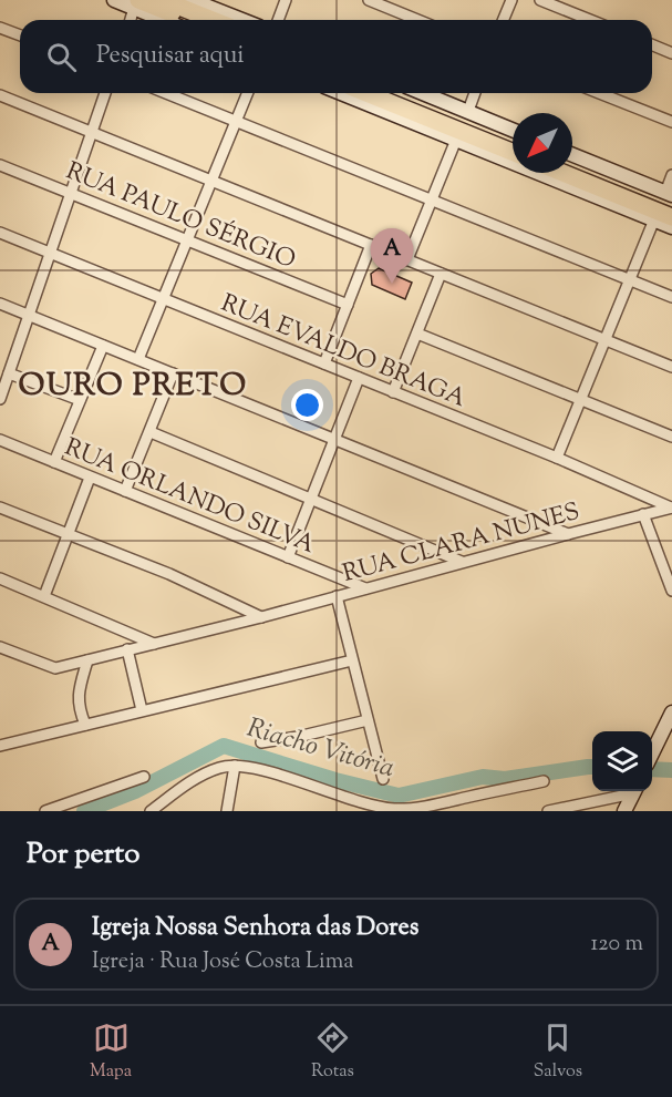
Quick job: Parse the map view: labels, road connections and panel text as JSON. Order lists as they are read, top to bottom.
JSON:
{
  "streets": {
    "street": [
      "RUA PAULO SÉRGIO",
      "RUA EVALDO BRAGA",
      "RUA ORLANDO SILVA",
      "RUA CLARA NUNES"
    ]
  },
  "crossings": [
    ["RUA EVALDO BRAGA", "RUA CLARA NUNES"],
    ["RUA ORLANDO SILVA", "RUA CLARA NUNES"]
  ],
  "districts": ["OURO PRETO"],
  "water": ["Riacho Vitória"],
  "north": "bottom left",
  "page": {
    "search": "Pesquisar aqui",
    "pins": "A",
    "heading": "Por perto",
    "list": [
      {
        "mark": "A",
        "name": "Igreja Nossa Senhora das Dores",
        "note": "Igreja · Rua José Costa Lima",
        "value": "120 m"
      }
    ],
    "nav": ["Mapa", "Rotas", "Salvos"]
  }
}
